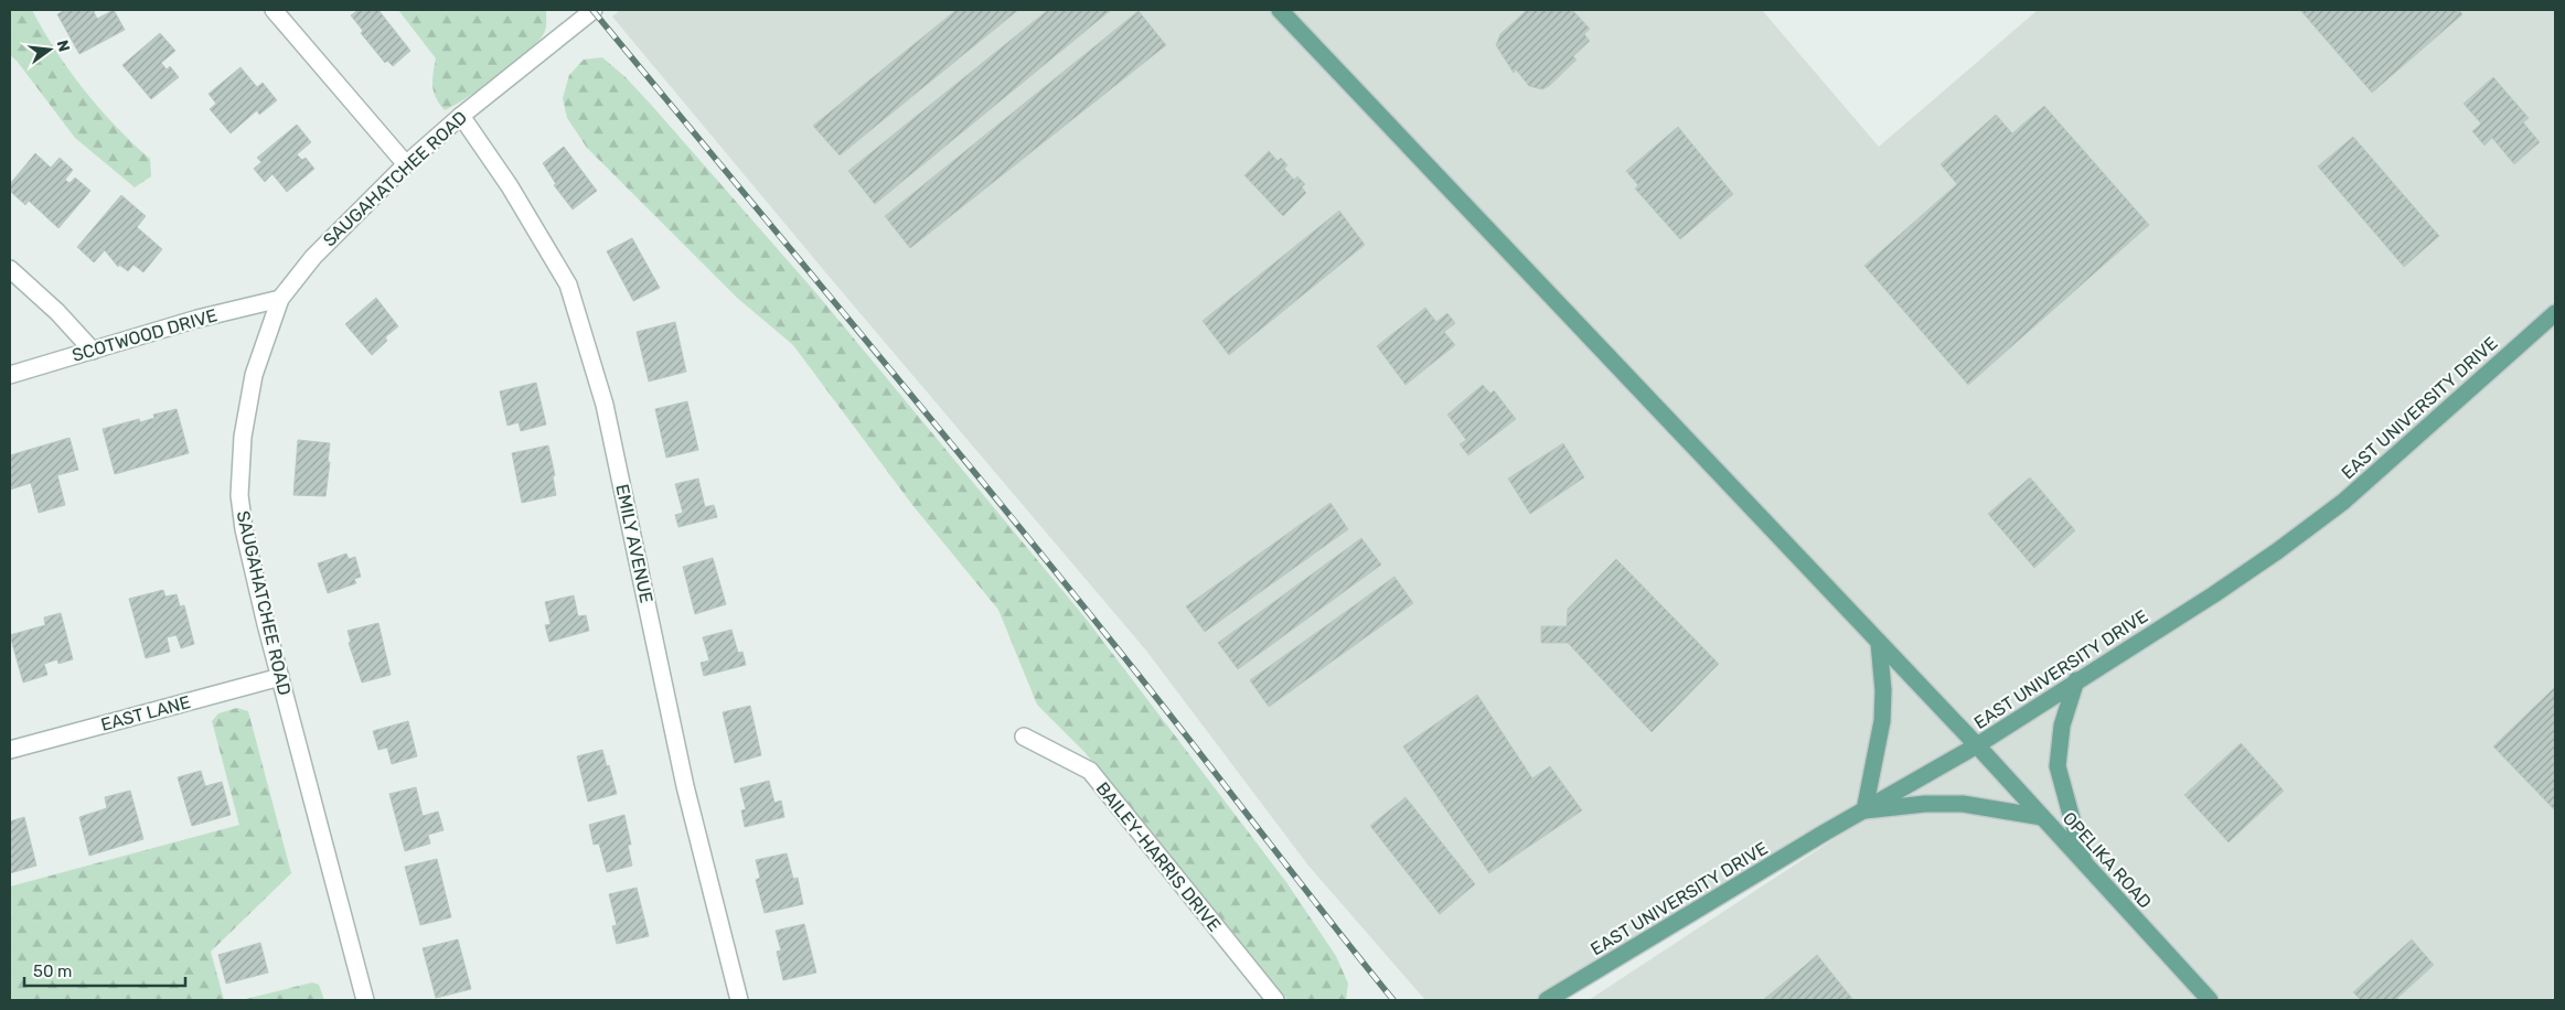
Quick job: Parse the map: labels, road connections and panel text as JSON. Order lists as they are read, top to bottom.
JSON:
{
  "streets": {
    "main road": ["EAST UNIVERSITY DRIVE", "OPELIKA ROAD"],
    "street": [
      "SAUGAHATCHEE ROAD",
      "SCOTWOOD DRIVE",
      "EMILY AVENUE",
      "EAST LANE",
      "BAILEY-HARRIS DRIVE"
    ]
  },
  "crossings": [
    ["SAUGAHATCHEE ROAD", "SCOTWOOD DRIVE"],
    ["SAUGAHATCHEE ROAD", "EMILY AVENUE"],
    ["SAUGAHATCHEE ROAD", "EAST LANE"],
    ["EAST UNIVERSITY DRIVE", "OPELIKA ROAD"]
  ],
  "scale_bar": "50 m",
  "north": "right"
}
